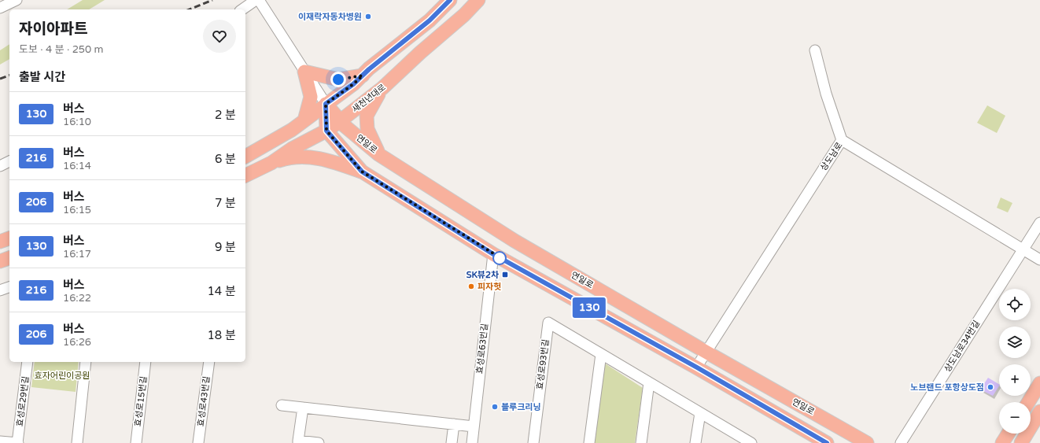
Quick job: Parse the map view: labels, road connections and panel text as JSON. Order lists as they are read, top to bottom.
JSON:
{
  "streets": {
    "main road": ["새천년대로", "연일로"],
    "street": [
      "상도남로",
      "상도남로34번길",
      "효성로63번길",
      "효성로93번길",
      "효성로29번길",
      "효성로15번길",
      "효성로43번길"
    ]
  },
  "crossings": [
    ["새천년대로", "연일로"],
    ["연일로", "상도남로"],
    ["상도남로", "상도남로34번길"]
  ],
  "parks": ["효자어린이공원"],
  "places": {
    "other": [
      "이재락자동차병원",
      "피자헛",
      "노브랜드 포항상도점",
      "블루크리닝"
    ],
    "transit": ["SK뷰2차"]
  },
  "lines": ["bus line 130"],
  "page": {
    "on_map": "130",
    "heading": [
      ["자이아파트", "도보 · 4 분 · 250 m"],
      "출발 시간"
    ],
    "list": [
      {
        "mark": "130",
        "name": "버스",
        "note": "16:10",
        "value": "2 분"
      },
      {
        "mark": "216",
        "name": "버스",
        "note": "16:14",
        "value": "6 분"
      },
      {
        "mark": "206",
        "name": "버스",
        "note": "16:15",
        "value": "7 분"
      },
      {
        "mark": "130",
        "name": "버스",
        "note": "16:17",
        "value": "9 분"
      },
      {
        "mark": "216",
        "name": "버스",
        "note": "16:22",
        "value": "14 분"
      },
      {
        "mark": "206",
        "name": "버스",
        "note": "16:26",
        "value": "18 분"
      }
    ],
    "map_buttons": ["+", "−"]
  }
}
